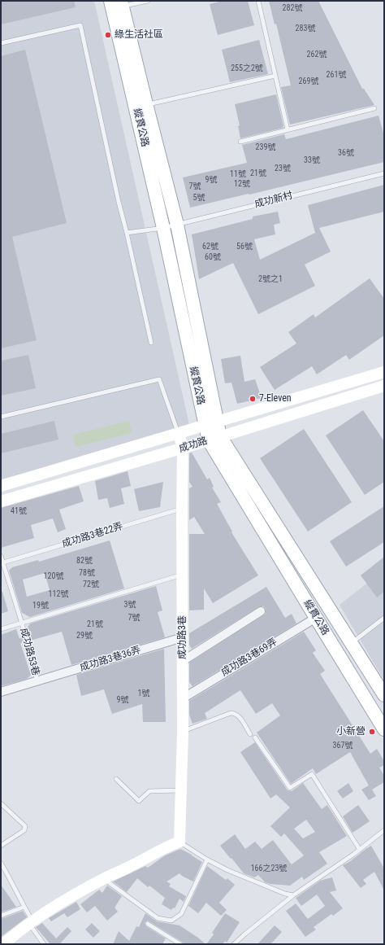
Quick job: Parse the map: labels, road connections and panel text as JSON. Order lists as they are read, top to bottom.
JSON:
{
  "streets": {
    "main road": ["縱貫公路", "成功路", "成功路3巷"],
    "street": ["成功路53巷", "成功路3巷69弄", "成功路3巷36弄"],
    "lane": ["成功新村", "成功路3巷22弄"]
  },
  "crossings": [
    ["縱貫公路", "成功新村"],
    ["縱貫公路", "成功路"],
    ["縱貫公路", "成功路3巷69弄"],
    ["成功路", "成功路3巷"],
    ["成功路3巷22弄", "成功路3巷"],
    ["成功路3巷22弄", "成功路53巷"],
    ["成功路3巷", "成功路3巷69弄"],
    ["成功路3巷", "成功路3巷36弄"],
    ["成功路53巷", "成功路3巷36弄"]
  ],
  "places": ["綠生活社區", "7-Eleven", "小新營"],
  "house_numbers": [
    "282號",
    "283號",
    "262號",
    "255之2號",
    "261號",
    "269號",
    "239號",
    "36號",
    "33號",
    "23號",
    "21號",
    "11號",
    "9號",
    "12號",
    "7號",
    "5號",
    "62號",
    "56號",
    "60號",
    "2號之1",
    "41號",
    "82號",
    "78號",
    "120號",
    "72號",
    "112號",
    "3號",
    "19號",
    "7號",
    "21號",
    "29號",
    "1號",
    "9號",
    "367號",
    "166之23號"
  ]
}
